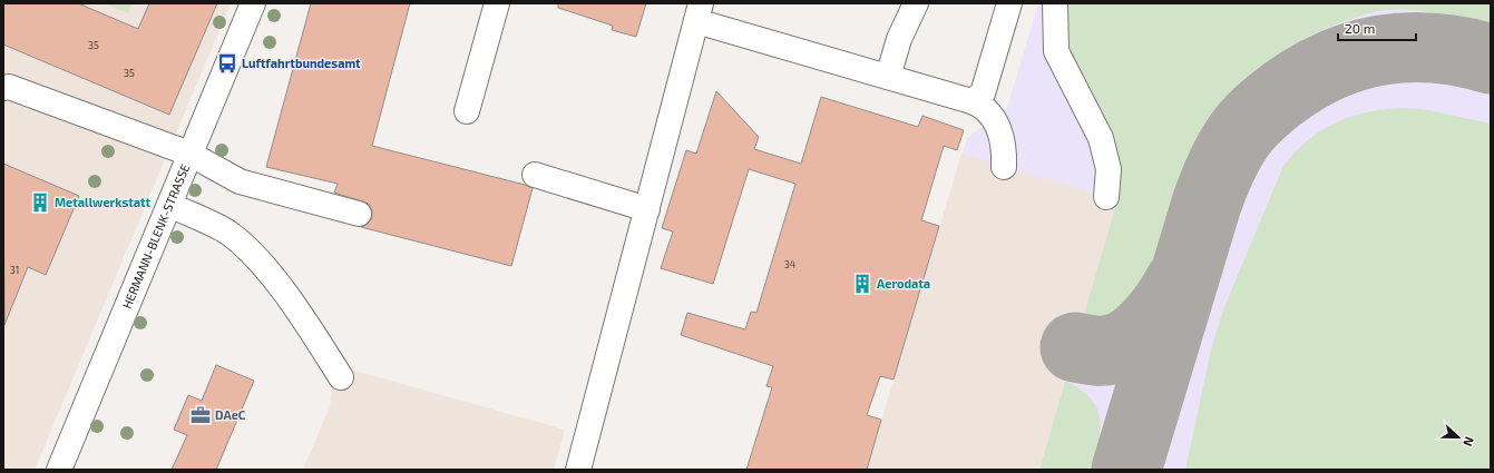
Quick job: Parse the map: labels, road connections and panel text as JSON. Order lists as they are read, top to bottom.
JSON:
{
  "streets": {
    "street": ["HERMANN-BLENK-STRASSE"]
  },
  "places": {
    "bus stop": ["Luftfahrtbundesamt"],
    "building": ["Metallwerkstatt", "Aerodata"],
    "office": ["DAeC"]
  },
  "house_numbers": [
    "35",
    "35",
    "34",
    "31"
  ],
  "scale_bar": "20 m",
  "north": "right"
}
